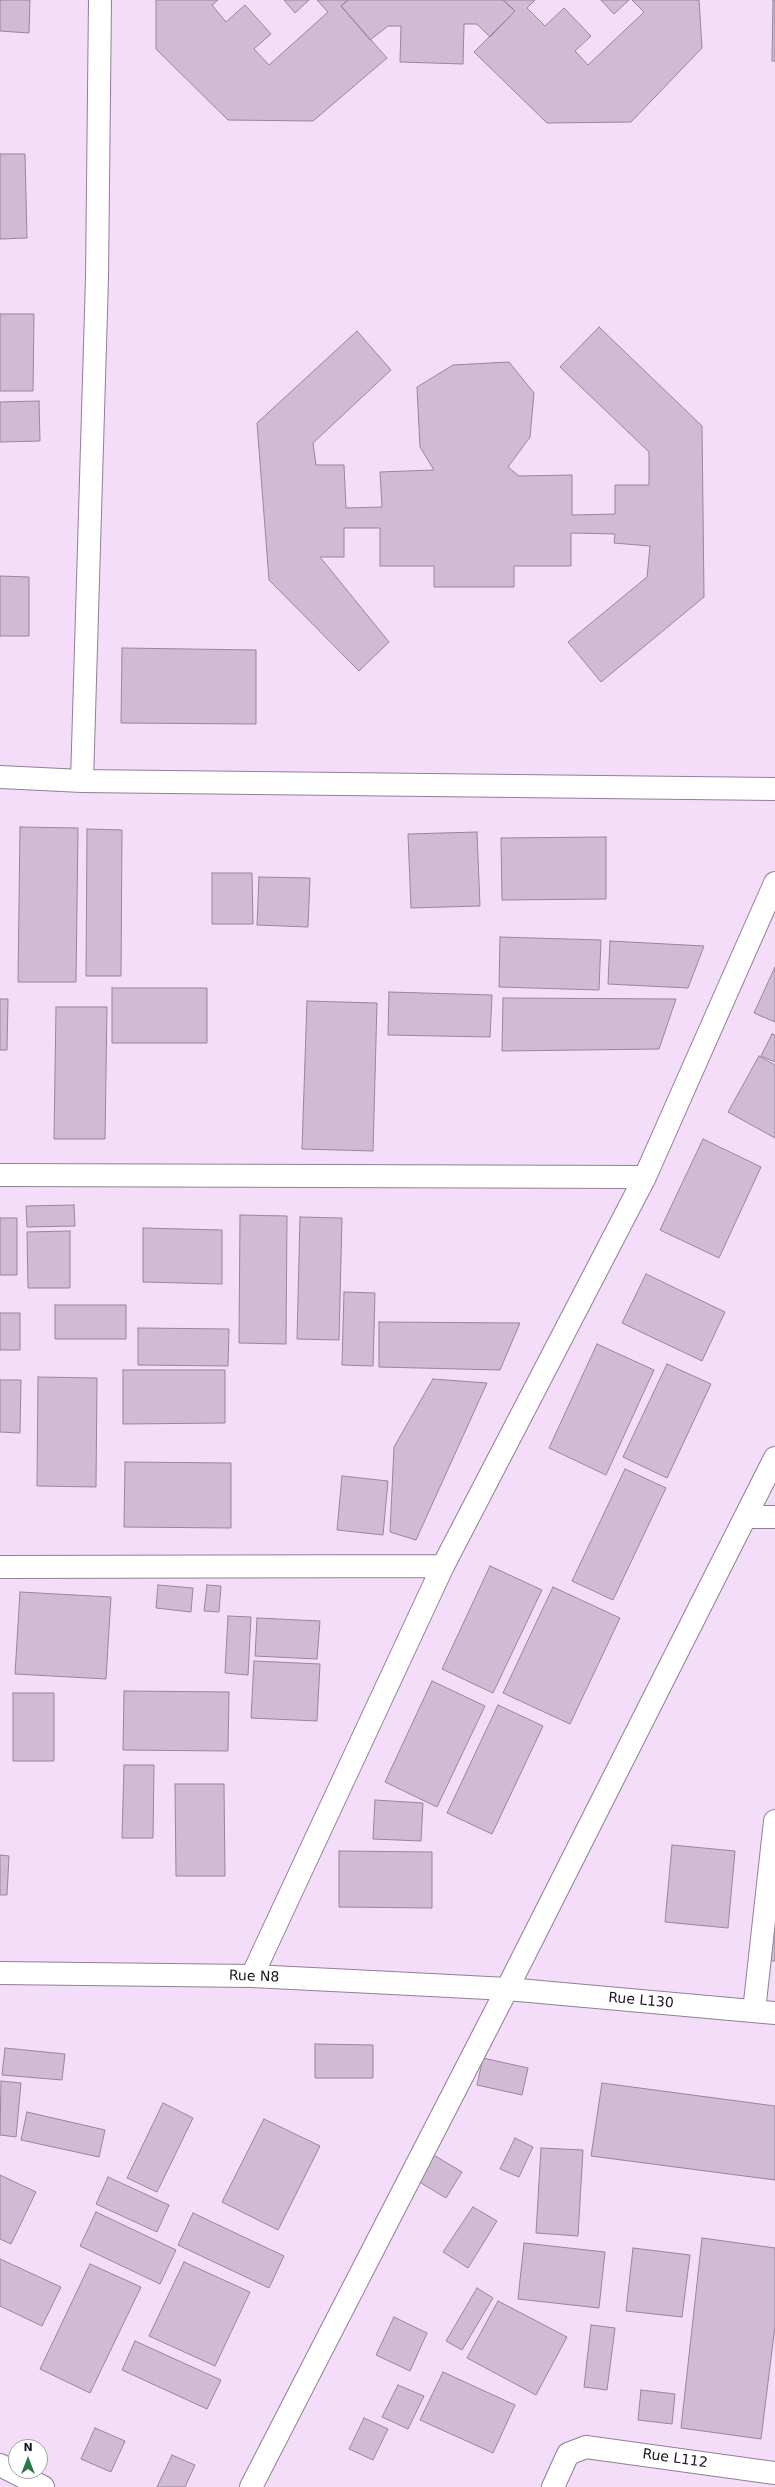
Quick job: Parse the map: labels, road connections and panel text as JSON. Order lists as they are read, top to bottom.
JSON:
{
  "streets": {
    "street": ["Rue N8", "Rue L130", "Rue L112"]
  },
  "crossings": [
    ["Rue N8", "Rue L130"]
  ],
  "north": "top"
}
